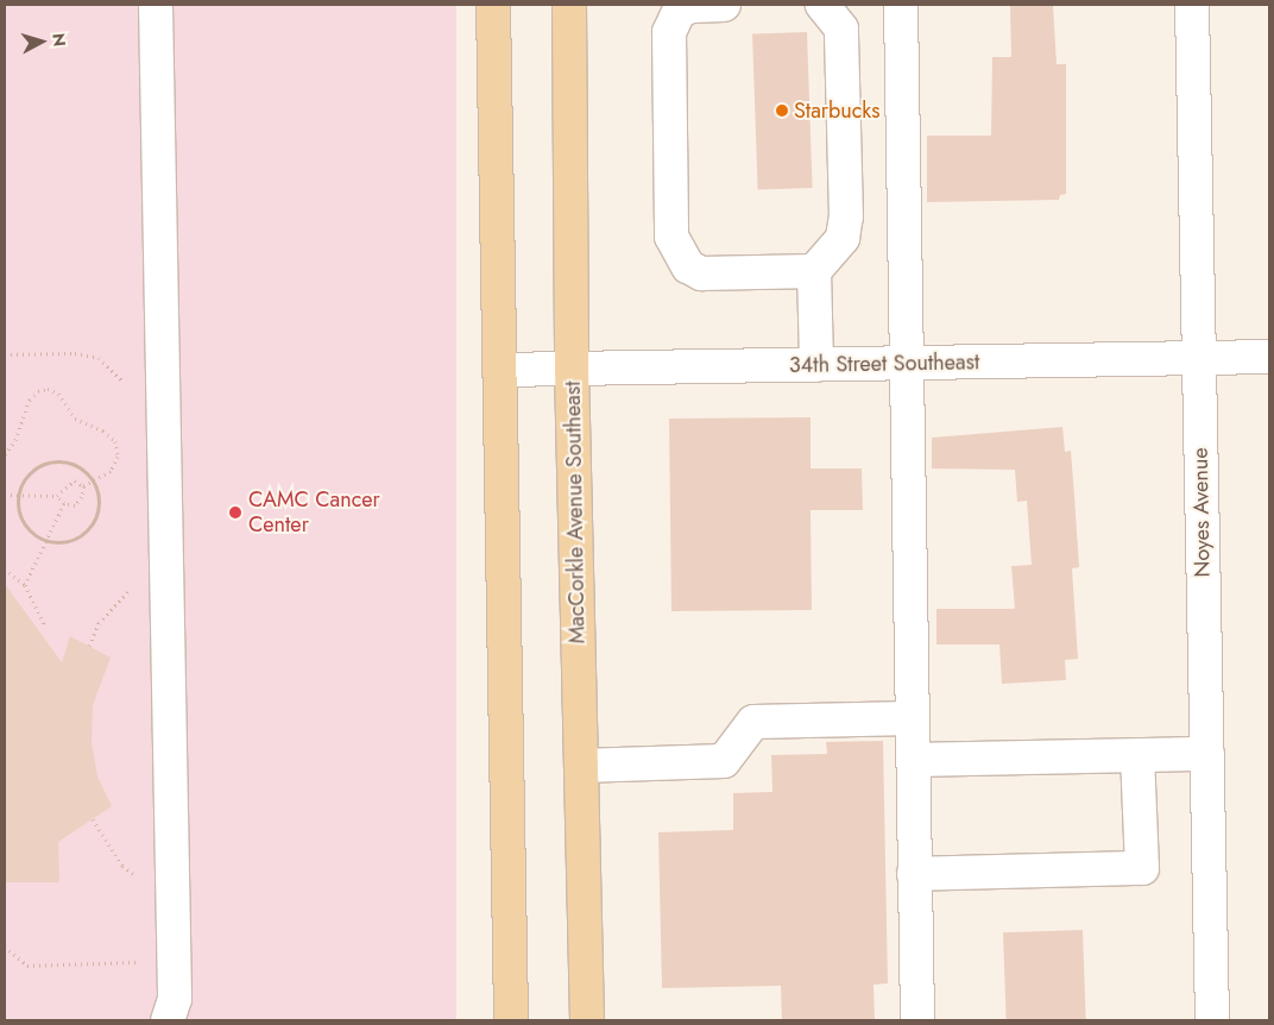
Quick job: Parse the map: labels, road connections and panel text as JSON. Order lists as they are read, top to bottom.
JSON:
{
  "streets": {
    "main road": ["MacCorkle Avenue Southeast"],
    "street": ["34th Street Southeast", "Noyes Avenue"]
  },
  "crossings": [
    ["34th Street Southeast", "MacCorkle Avenue Southeast"],
    ["34th Street Southeast", "Noyes Avenue"]
  ],
  "places": ["Starbucks", "CAMC Cancer Center"],
  "north": "right"
}
